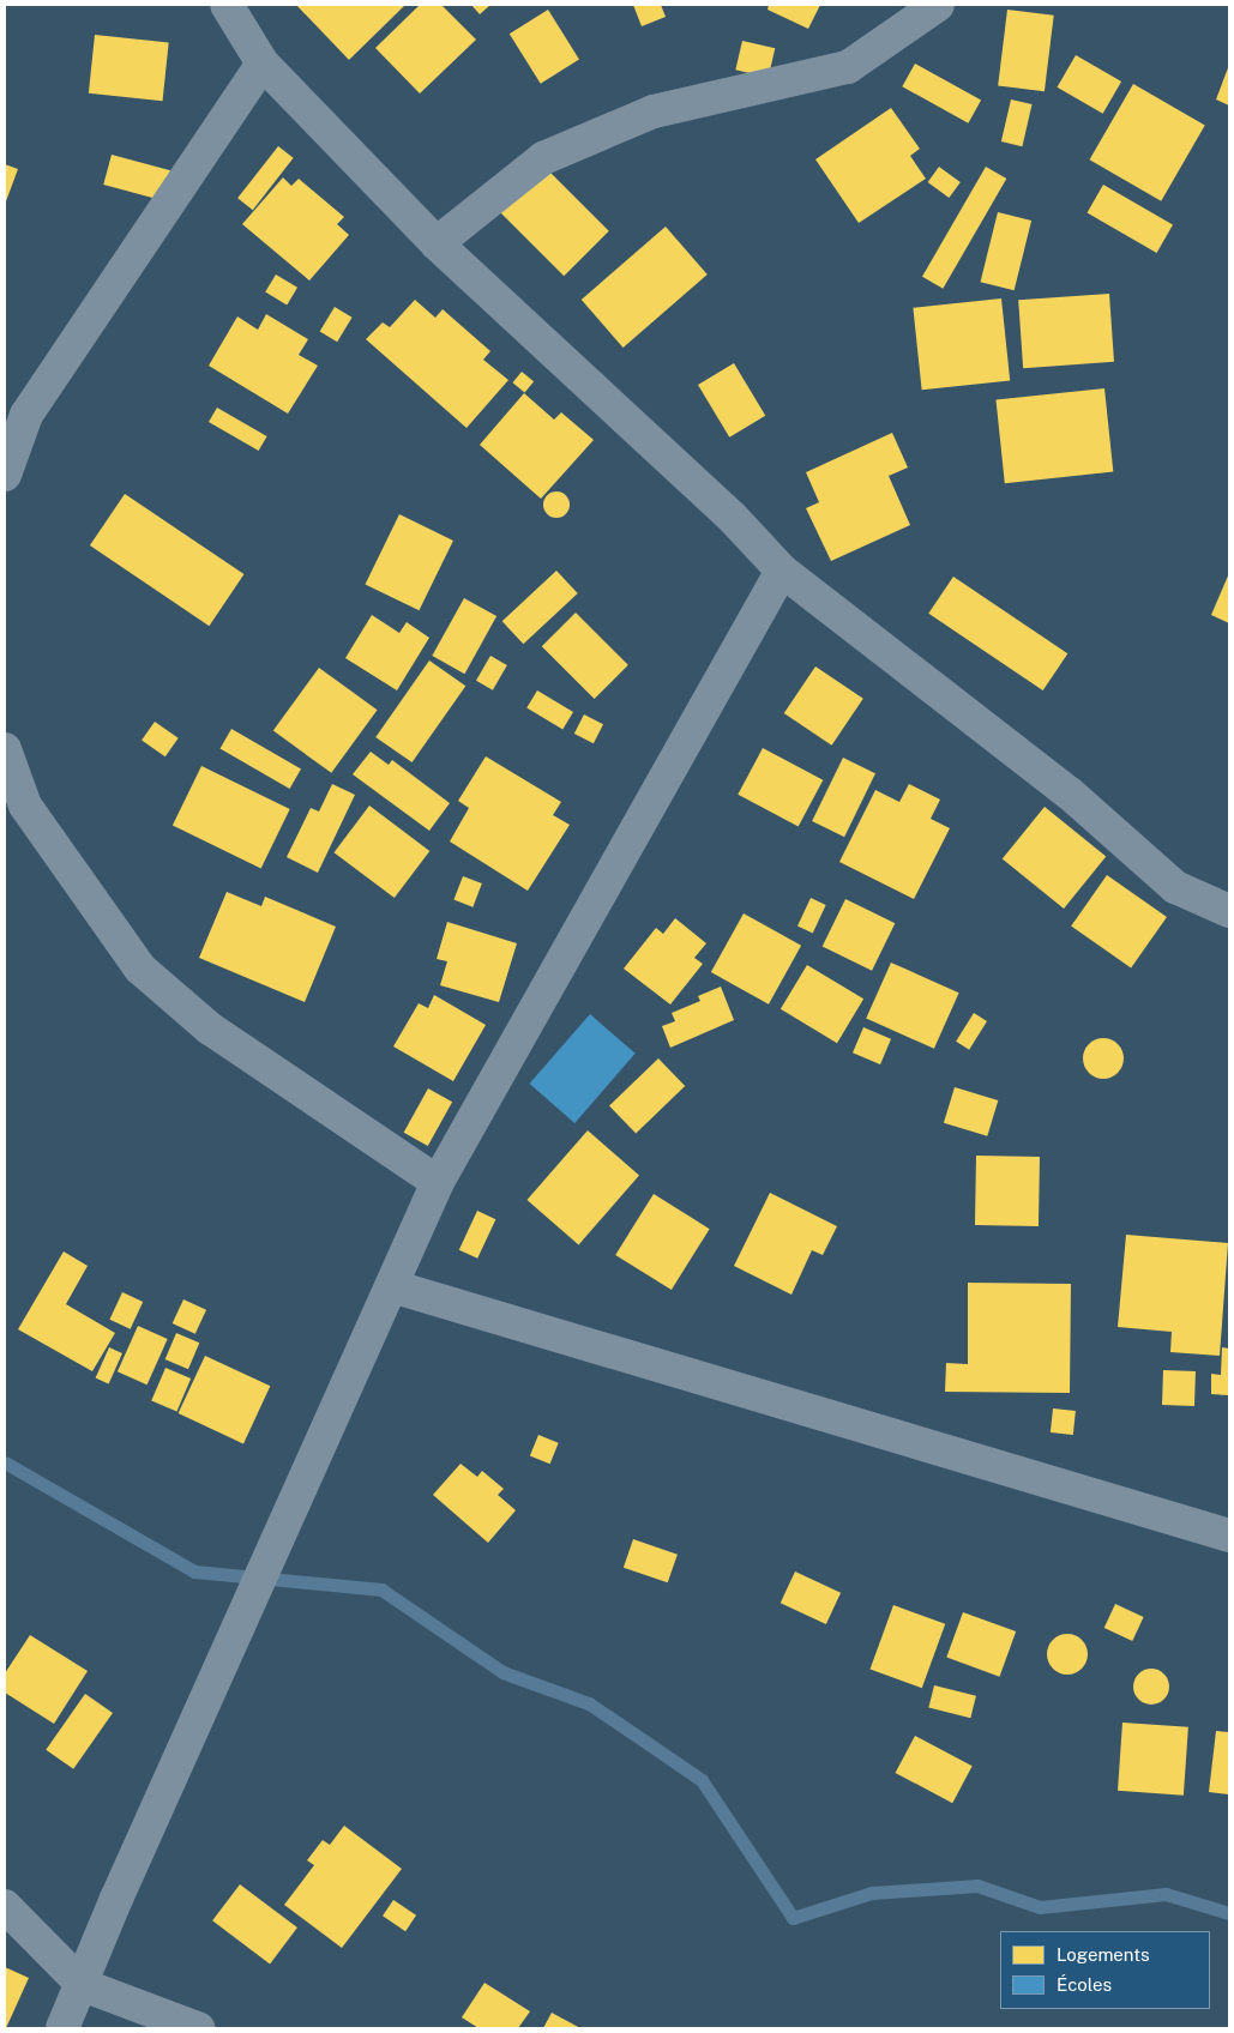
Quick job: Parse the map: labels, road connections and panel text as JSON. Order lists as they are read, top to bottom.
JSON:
{
  "legend": ["Logements", "Écoles"]
}
